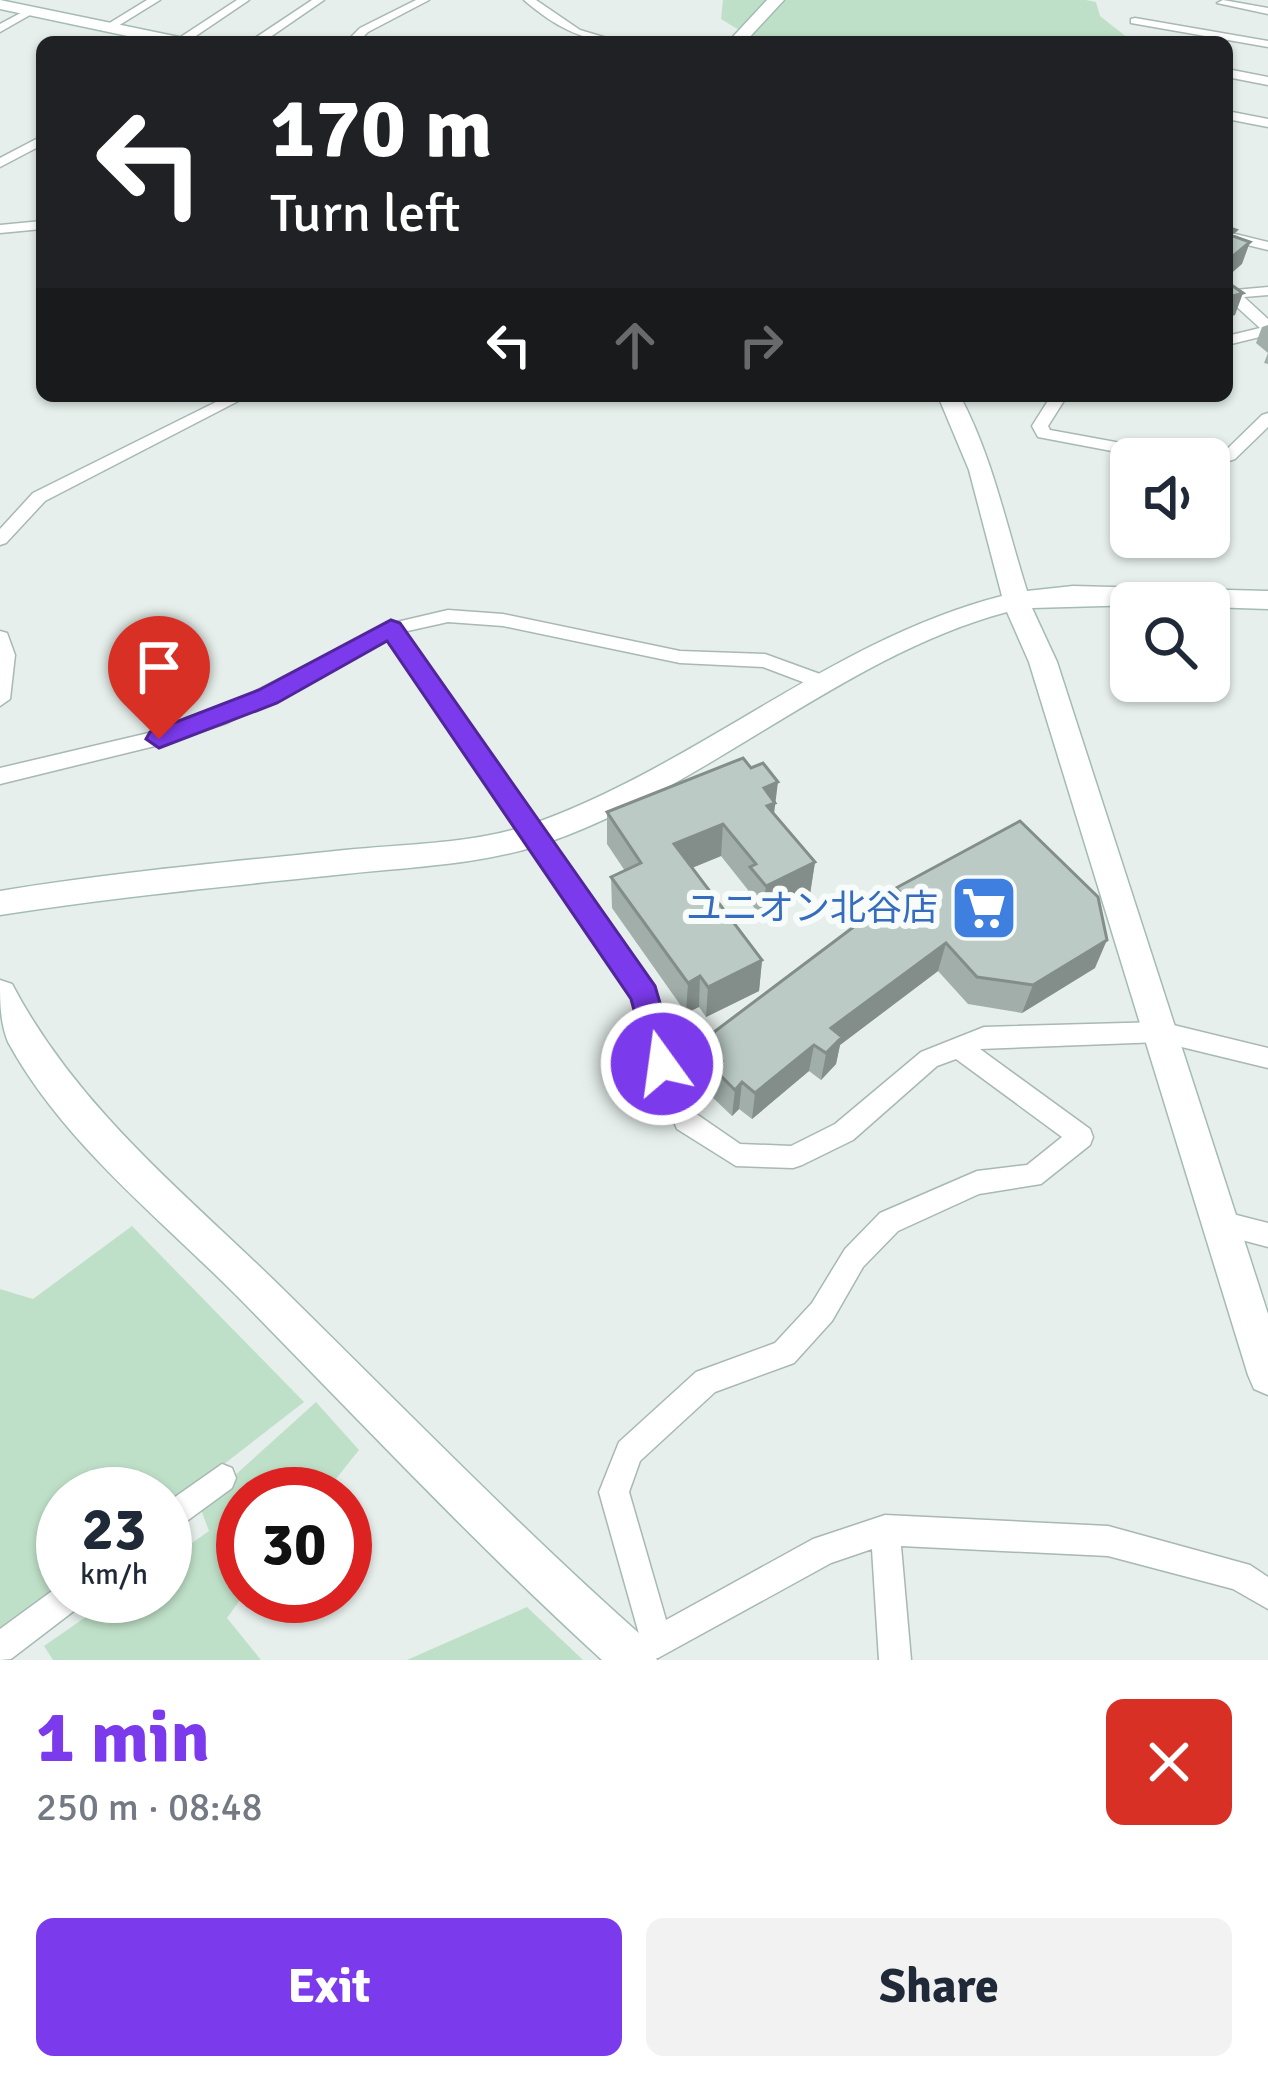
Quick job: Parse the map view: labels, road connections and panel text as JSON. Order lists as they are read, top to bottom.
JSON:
{
  "places": {
    "supermarket": ["ユニオン北谷店"]
  },
  "page": {
    "turn": ["170 m", "Turn left"],
    "speed": "23 km/h",
    "limit": "30",
    "heading": ["1 min", "250 m · 08:48"],
    "buttons": ["Exit", "Share"]
  }
}
